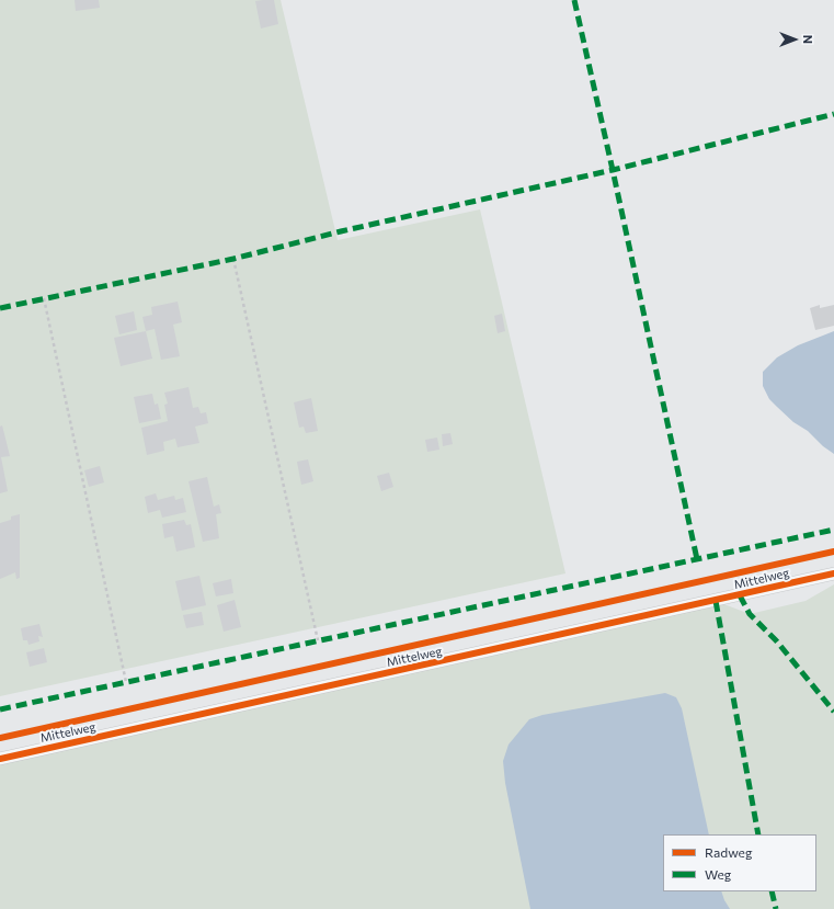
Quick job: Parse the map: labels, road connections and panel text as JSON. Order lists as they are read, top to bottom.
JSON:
{
  "streets": {
    "lane": ["Mittelweg"]
  },
  "legend": ["Radweg", "Weg"],
  "north": "right"
}
